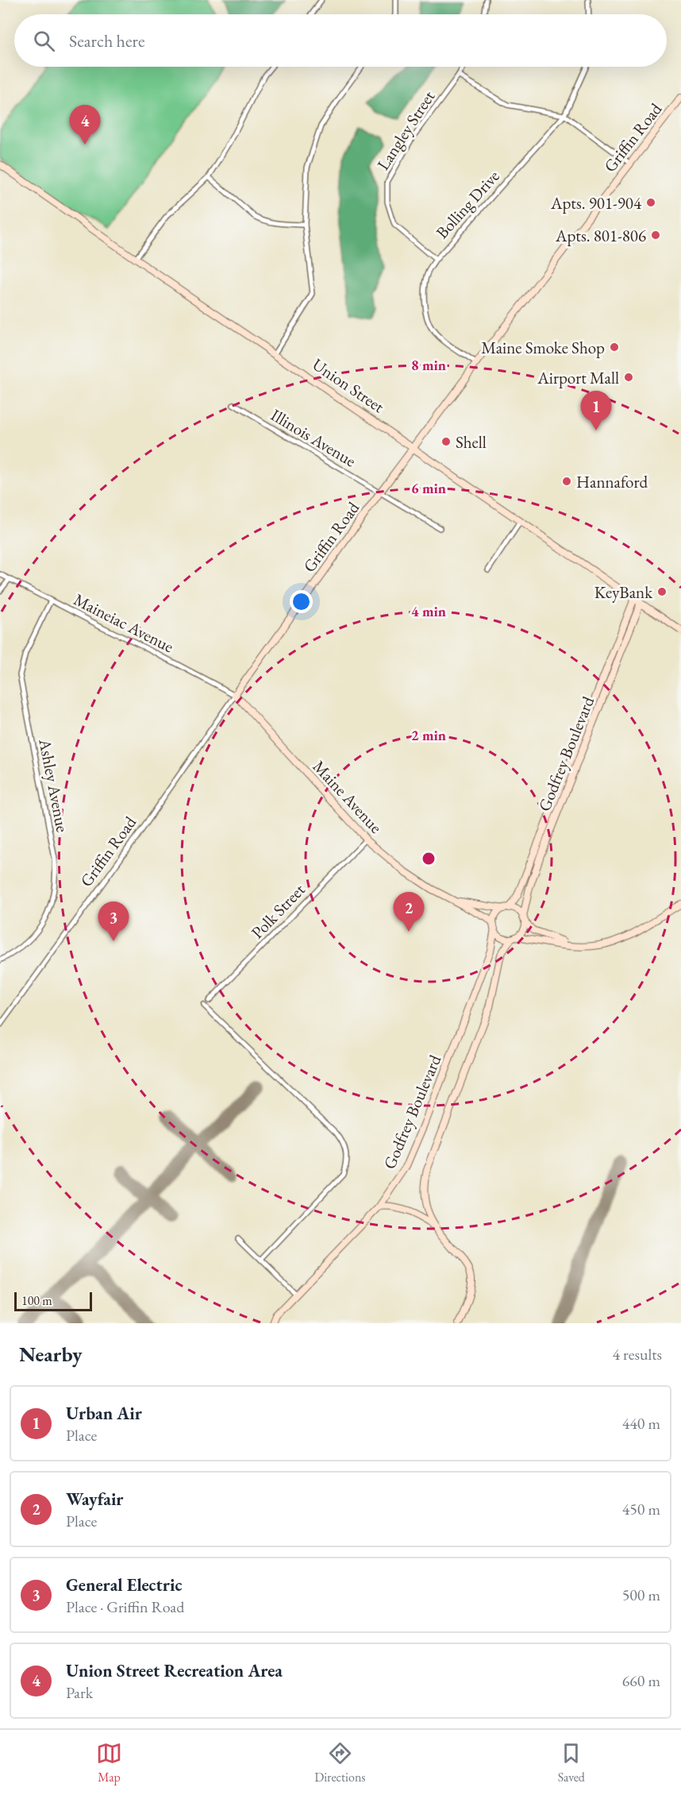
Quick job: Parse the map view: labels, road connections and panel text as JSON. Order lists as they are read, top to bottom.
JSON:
{
  "streets": {
    "street": [
      "Langley Street",
      "Griffin Road",
      "Bolling Drive",
      "Union Street",
      "Illinois Avenue",
      "Maineiac Avenue",
      "Godfrey Boulevard",
      "Ashley Avenue",
      "Maine Avenue",
      "Polk Street"
    ]
  },
  "crossings": [
    ["Langley Street", "Bolling Drive"],
    ["Griffin Road", "Bolling Drive"],
    ["Griffin Road", "Union Street"],
    ["Griffin Road", "Illinois Avenue"],
    ["Griffin Road", "Maineiac Avenue"],
    ["Griffin Road", "Maine Avenue"],
    ["Union Street", "Godfrey Boulevard"],
    ["Maineiac Avenue", "Ashley Avenue"],
    ["Maineiac Avenue", "Maine Avenue"],
    ["Godfrey Boulevard", "Maine Avenue"],
    ["Maine Avenue", "Polk Street"]
  ],
  "places": [
    "Apts. 901-904",
    "Apts. 801-806",
    "Maine Smoke Shop",
    "Airport Mall",
    "Shell",
    "Hannaford",
    "KeyBank"
  ],
  "scale_bar": "100 m",
  "page": {
    "search": "Search here",
    "pins": [
      "4",
      "1",
      "2",
      "3"
    ],
    "scale": "100 m",
    "heading": ["Nearby", "4 results"],
    "list": [
      {
        "mark": "1",
        "name": "Urban Air",
        "note": "Place",
        "value": "440 m"
      },
      {
        "mark": "2",
        "name": "Wayfair",
        "note": "Place",
        "value": "450 m"
      },
      {
        "mark": "3",
        "name": "General Electric",
        "note": "Place · Griffin Road",
        "value": "500 m"
      },
      {
        "mark": "4",
        "name": "Union Street Recreation Area",
        "note": "Park",
        "value": "660 m"
      }
    ],
    "nav": ["Map", "Directions", "Saved"]
  },
  "rings": [
    "8 min",
    "6 min",
    "4 min",
    "2 min"
  ]
}
